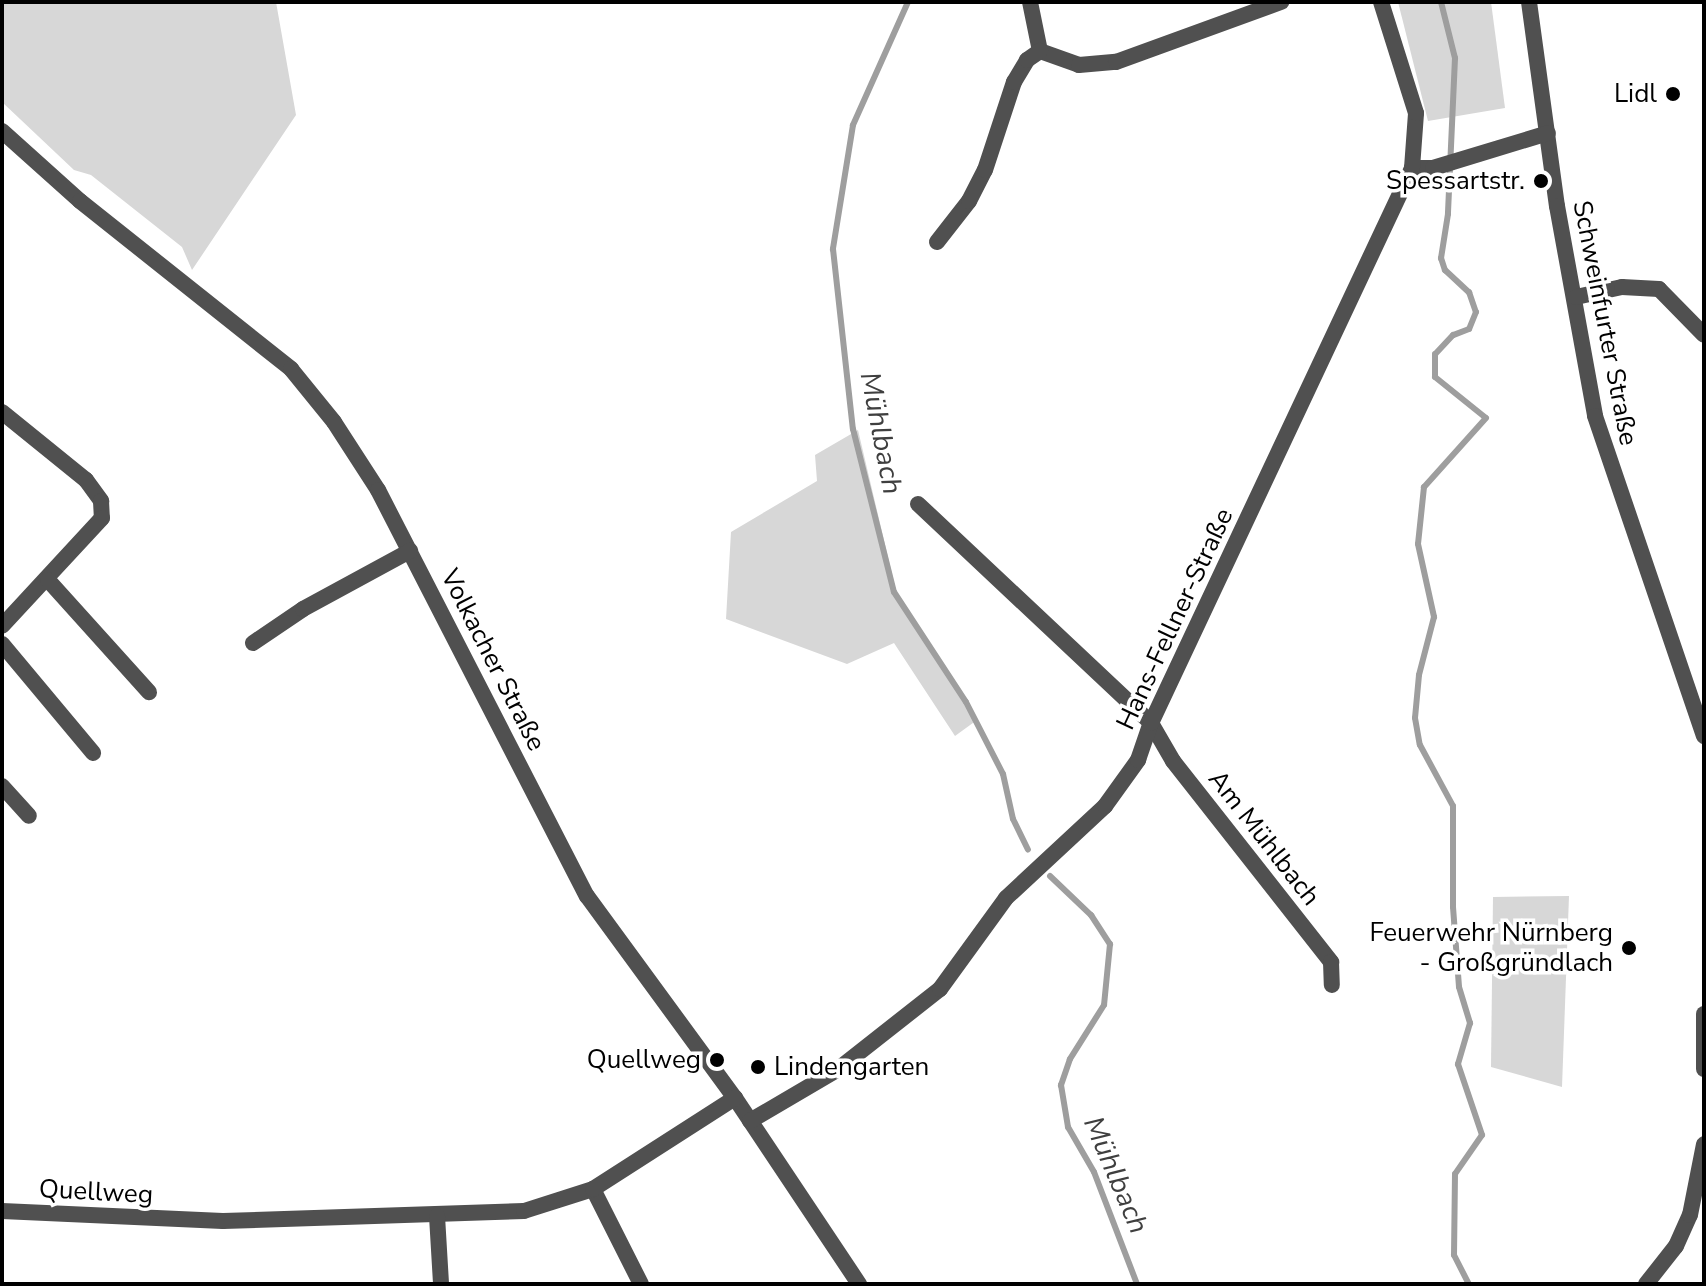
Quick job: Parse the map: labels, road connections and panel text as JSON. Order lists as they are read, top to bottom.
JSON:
{
  "streets": {
    "street": [
      "Schweinfurter Straße",
      "Hans-Fellner-Straße",
      "Volkacher Straße",
      "Am Mühlbach",
      "Quellweg"
    ]
  },
  "crossings": [
    ["Hans-Fellner-Straße", "Volkacher Straße"],
    ["Hans-Fellner-Straße", "Am Mühlbach"],
    ["Volkacher Straße", "Quellweg"]
  ],
  "water": ["Mühlbach"],
  "places": [
    "Lidl",
    "Spessartstr.",
    "Feuerwehr Nürnberg - Großgründlach",
    "Quellweg",
    "Lindengarten"
  ]
}
